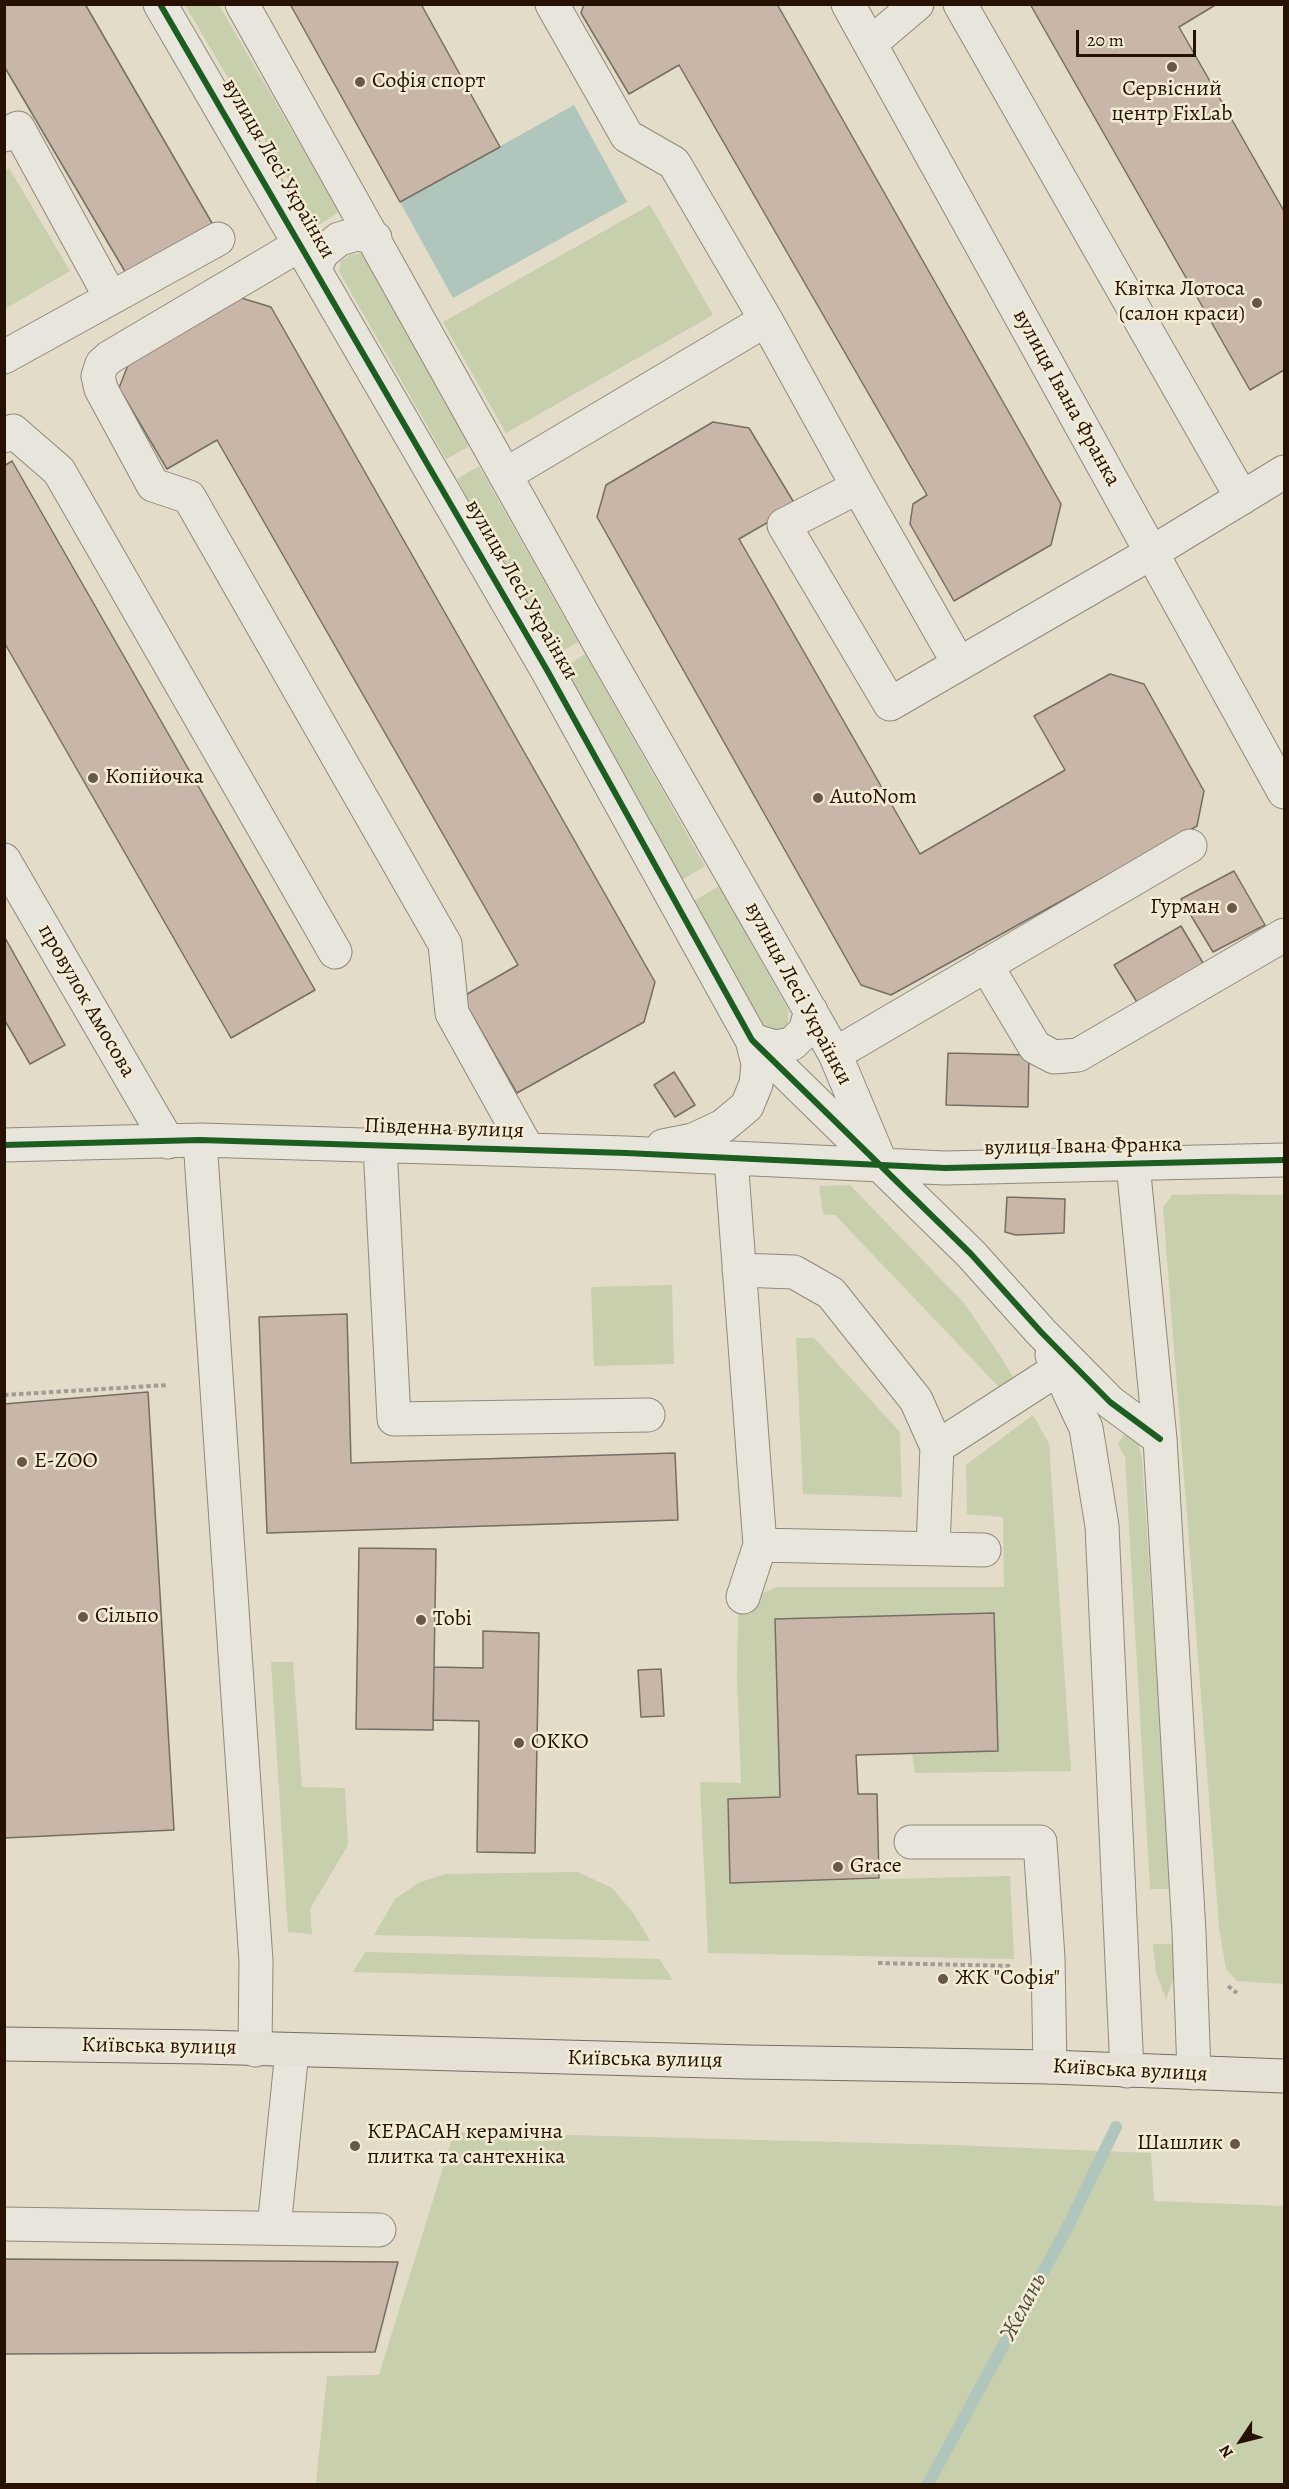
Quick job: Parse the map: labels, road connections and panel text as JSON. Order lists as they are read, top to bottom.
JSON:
{
  "streets": {
    "main road": ["Київська вулиця"],
    "street": [
      "вулиця Лесі Українки",
      "вулиця Івана Франка",
      "провулок Амосова",
      "Південна вулиця"
    ]
  },
  "crossings": [
    ["вулиця Лесі Українки", "вулиця Івана Франка"],
    ["вулиця Лесі Українки", "Південна вулиця"],
    ["вулиця Івана Франка", "Південна вулиця"],
    ["провулок Амосова", "Південна вулиця"]
  ],
  "water": ["Желань"],
  "places": [
    "Сервiсний центр FixLab",
    "Софія спорт",
    "Квітка Лотоса (салон краси)",
    "Копійочка",
    "AutoNom",
    "Гурман",
    "E-ZOO",
    "Сільпо",
    "Tobi",
    "OKKO",
    "Grace",
    "ЖК \"Софія\"",
    "Шашлик",
    "КЕРАСАН керамічна плитка та сантехніка"
  ],
  "scale_bar": "20 m",
  "north": "bottom left"
}
